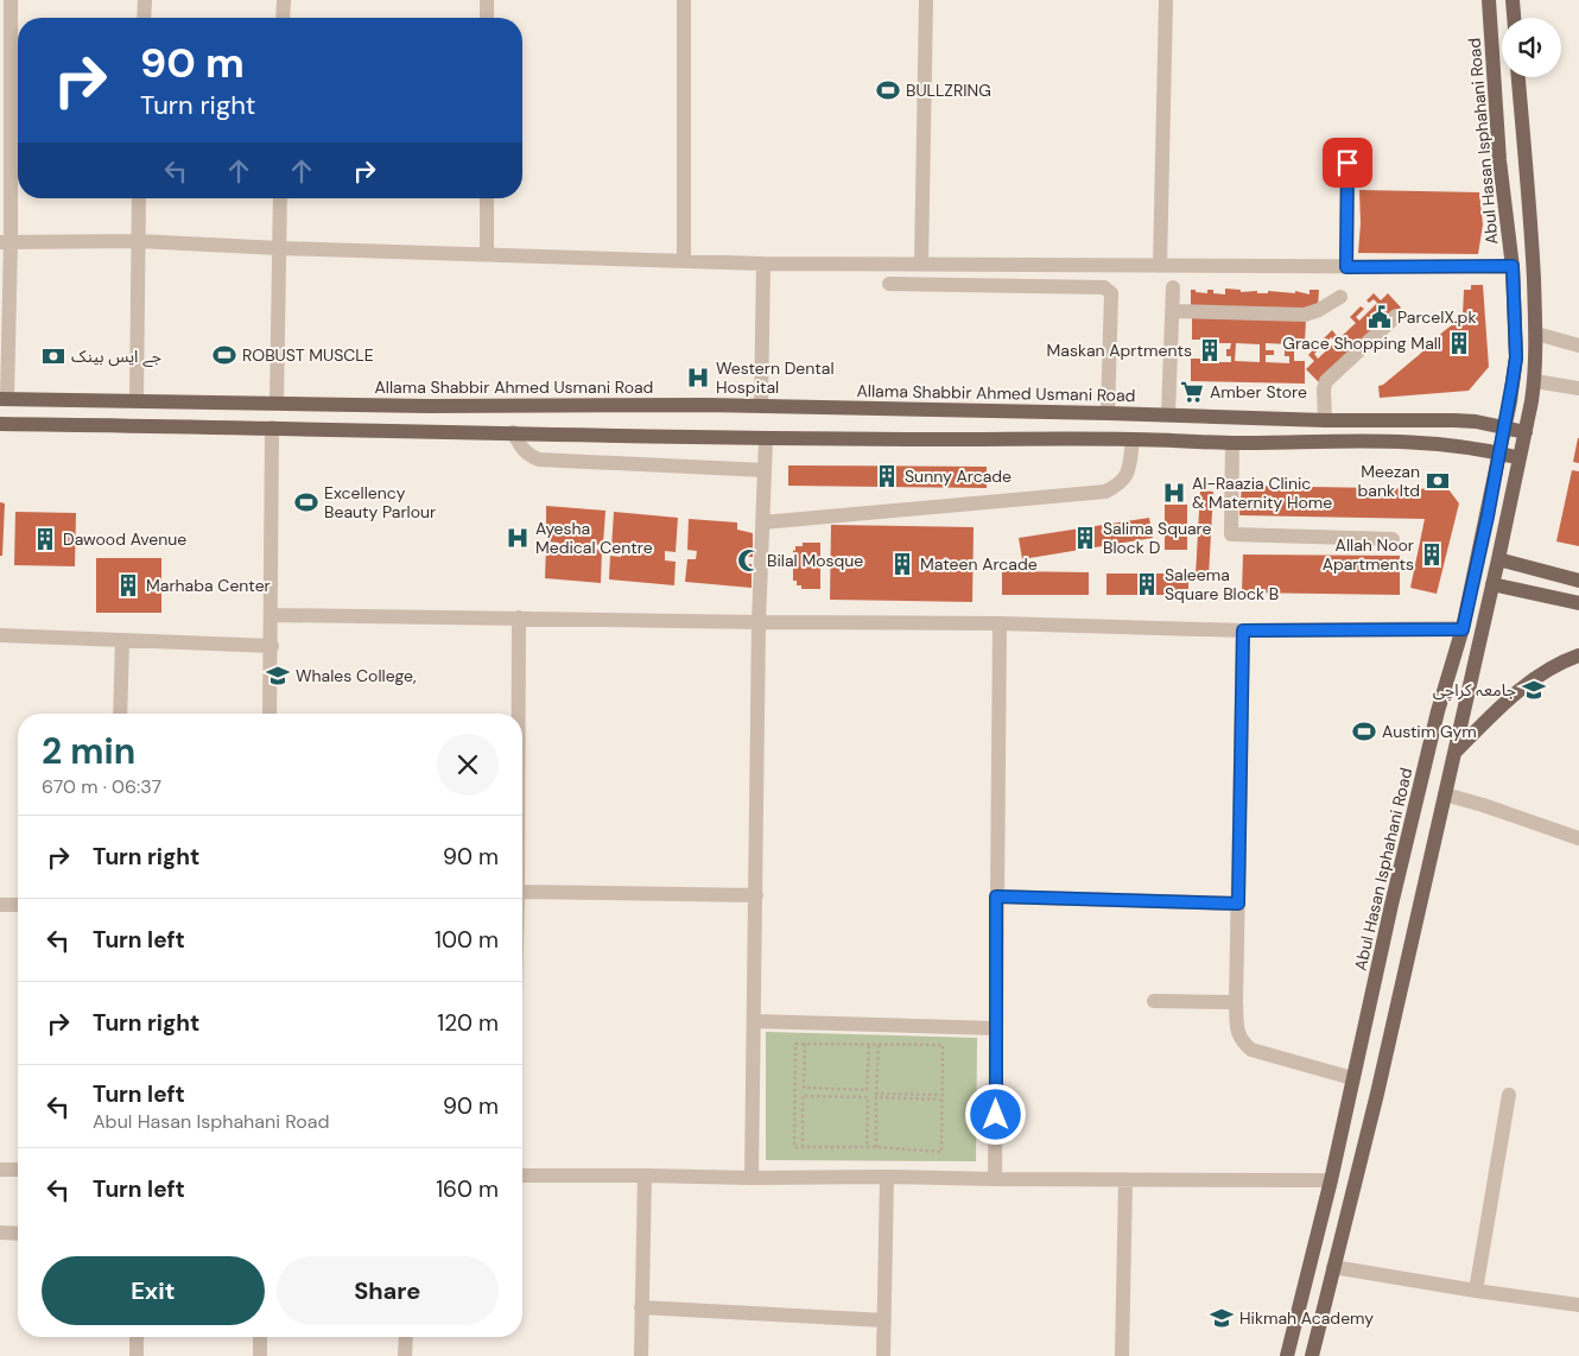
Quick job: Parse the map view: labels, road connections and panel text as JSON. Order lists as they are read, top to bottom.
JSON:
{
  "streets": {
    "main road": ["Abul Hasan Isphahani Road", "Allama Shabbir Ahmed Usmani Road"]
  },
  "crossings": [
    ["Abul Hasan Isphahani Road", "Allama Shabbir Ahmed Usmani Road"]
  ],
  "places": {
    "sports": [
      "BULLZRING",
      "ROBUST MUSCLE",
      "Excellency Beauty Parlour",
      "Austim Gym"
    ],
    "public building": ["ParcelX.pk"],
    "building": [
      "Grace Shopping Mall",
      "Maskan Aprtments",
      "Sunny Arcade",
      "Salima Square Block D",
      "Dawood Avenue",
      "Allah Noor Apartments",
      "Mateen Arcade",
      "Saleema Square Block B",
      "Marhaba Center"
    ],
    "bank": ["جے ایس بینک", "Meezan bank ltd"],
    "hospital": ["Western Dental Hospital", "Al-Raazia Clinic & Maternity Home", "Ayesha Medical Centre"],
    "supermarket": ["Amber Store"],
    "mosque": ["Bilal Mosque"],
    "school or university": ["Whales College,", "جامعہ کراچی", "Hikmah Academy"]
  },
  "page": {
    "turn": ["90 m", "Turn right"],
    "heading": ["2 min", "670 m · 06:37"],
    "list": [
      {
        "name": "Turn right",
        "value": "90 m"
      },
      {
        "name": "Turn left",
        "value": "100 m"
      },
      {
        "name": "Turn right",
        "value": "120 m"
      },
      {
        "name": "Turn left",
        "note": "Abul Hasan Isphahani Road",
        "value": "90 m"
      },
      {
        "name": "Turn left",
        "value": "160 m"
      }
    ],
    "buttons": ["Exit", "Share"]
  }
}
